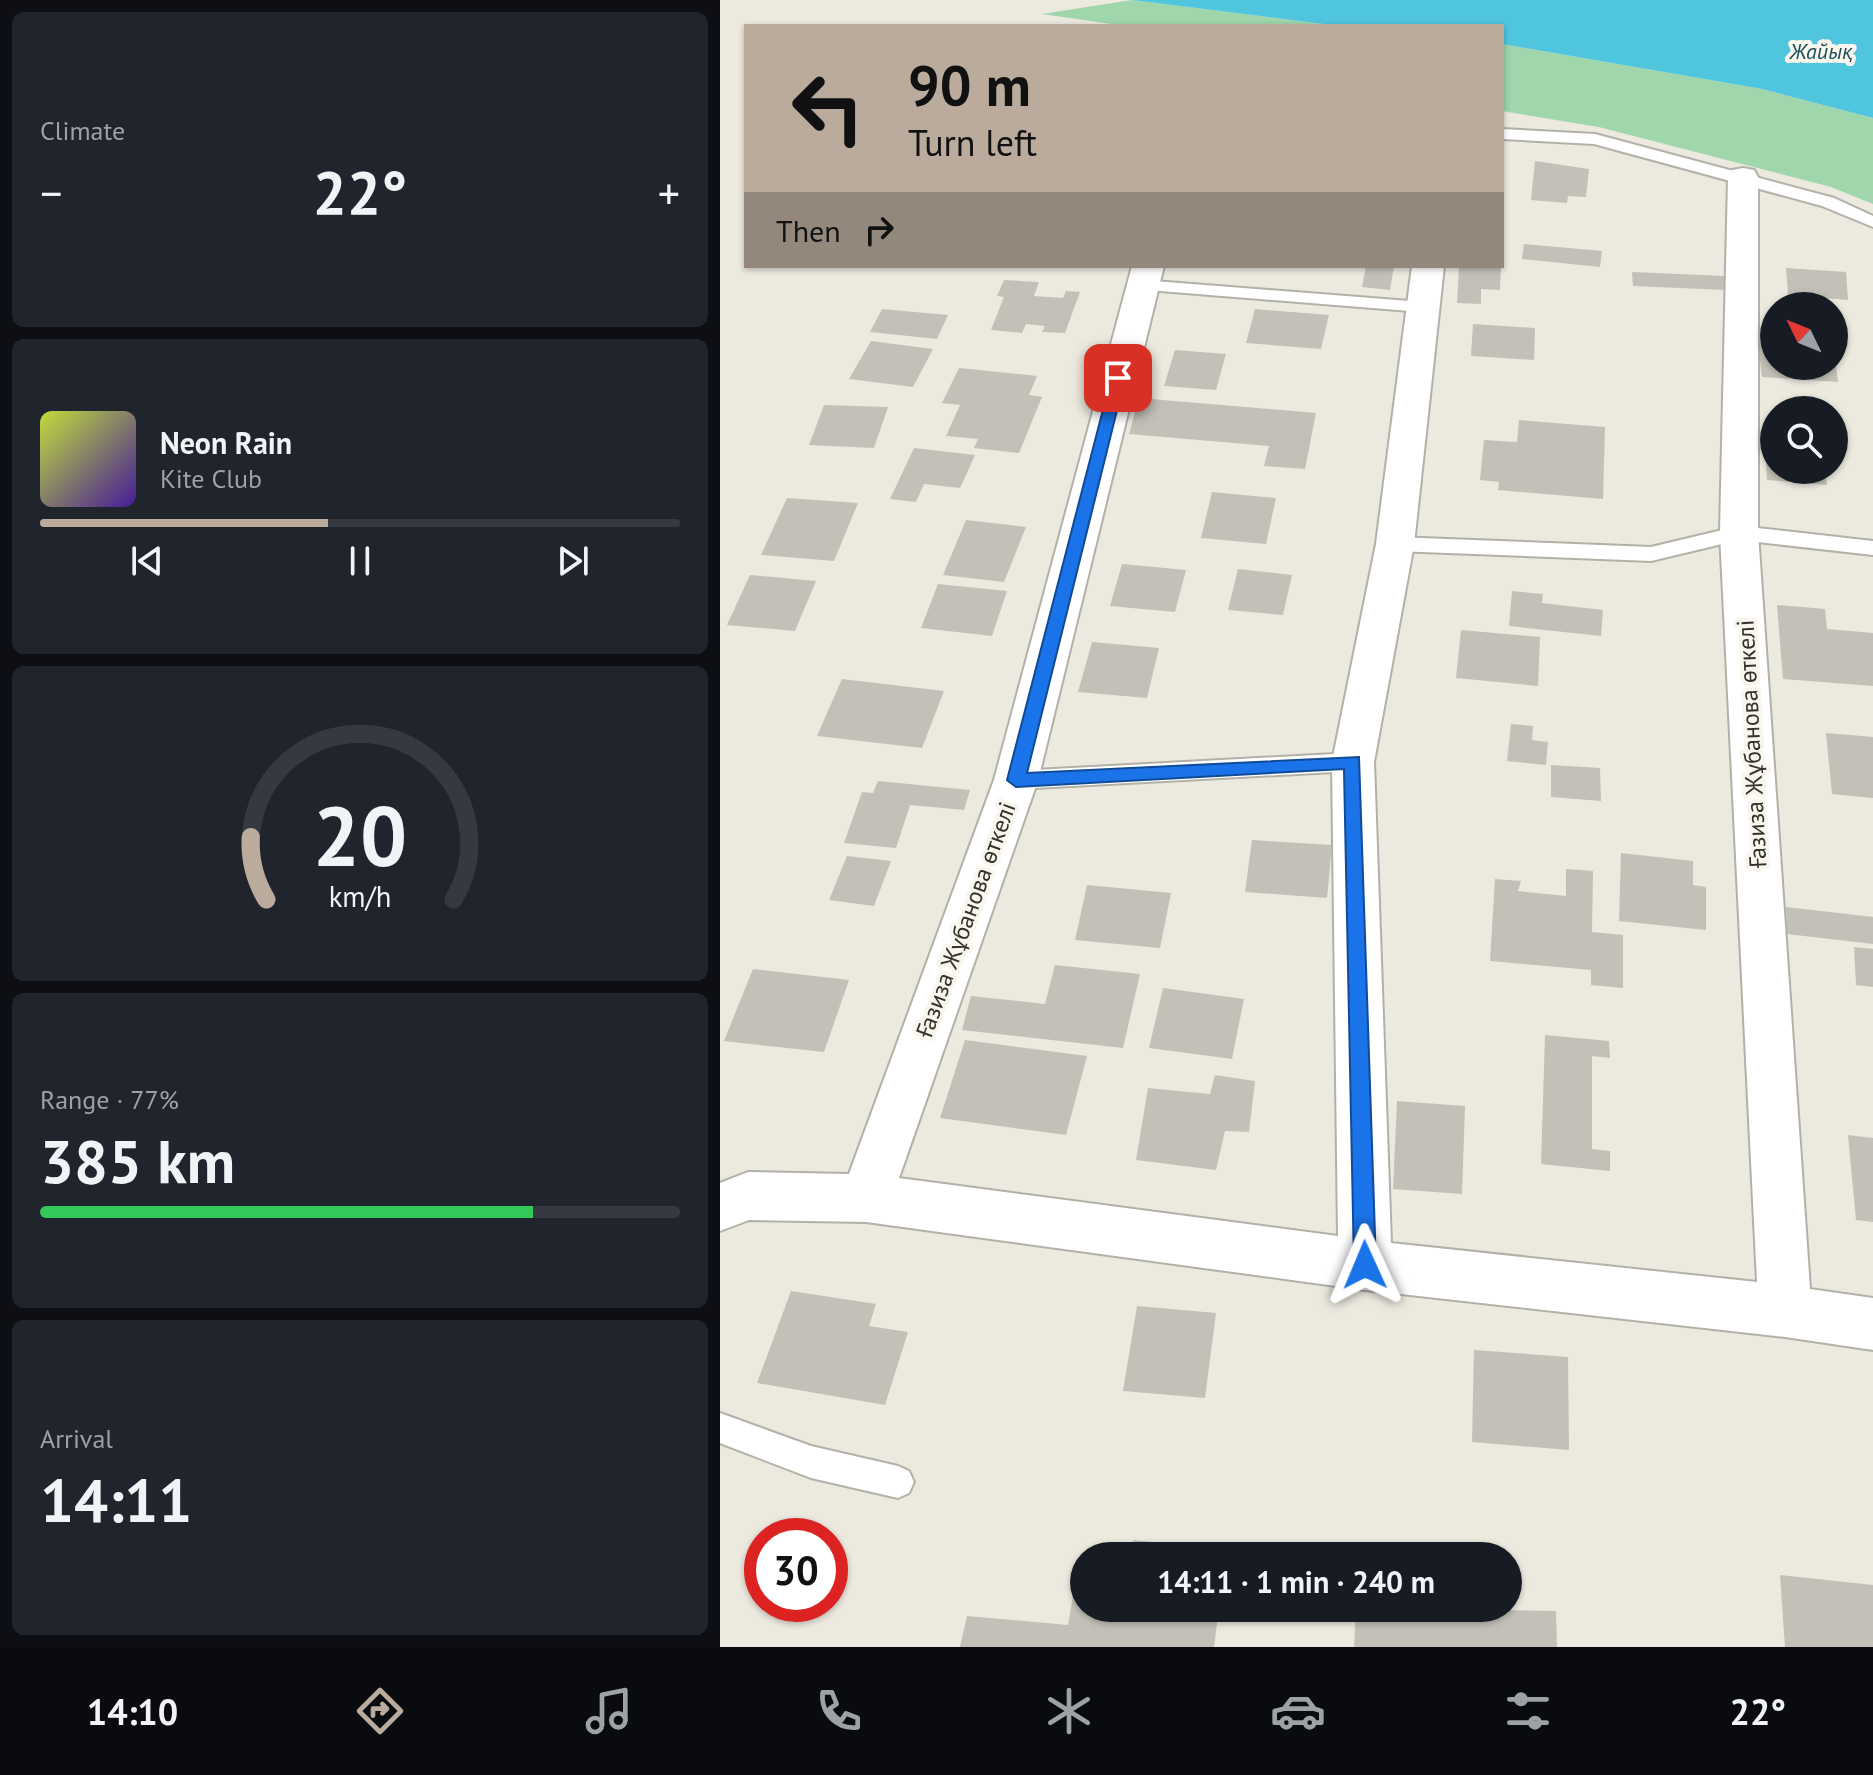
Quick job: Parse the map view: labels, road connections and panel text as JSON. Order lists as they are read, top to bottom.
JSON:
{
  "streets": {
    "street": ["Ғазиза Жұбанова өткелі"]
  },
  "water": ["Жайық"],
  "north": "top left",
  "page": {
    "tile": [
      "Climate",
      ["Range · 77%", "385 km"],
      ["Arrival", "14:11"]
    ],
    "turn": ["90 m", "Turn left"],
    "heat": ["−", "22°", "+"],
    "then": "Then",
    "song": ["Neon Rain", "Kite Club"],
    "limit": "30",
    "trip": "14:11 · 1 min · 240 m",
    "tabs": ["14:10", "22°"],
    "gauge": ["20", "km/h"]
  }
}
